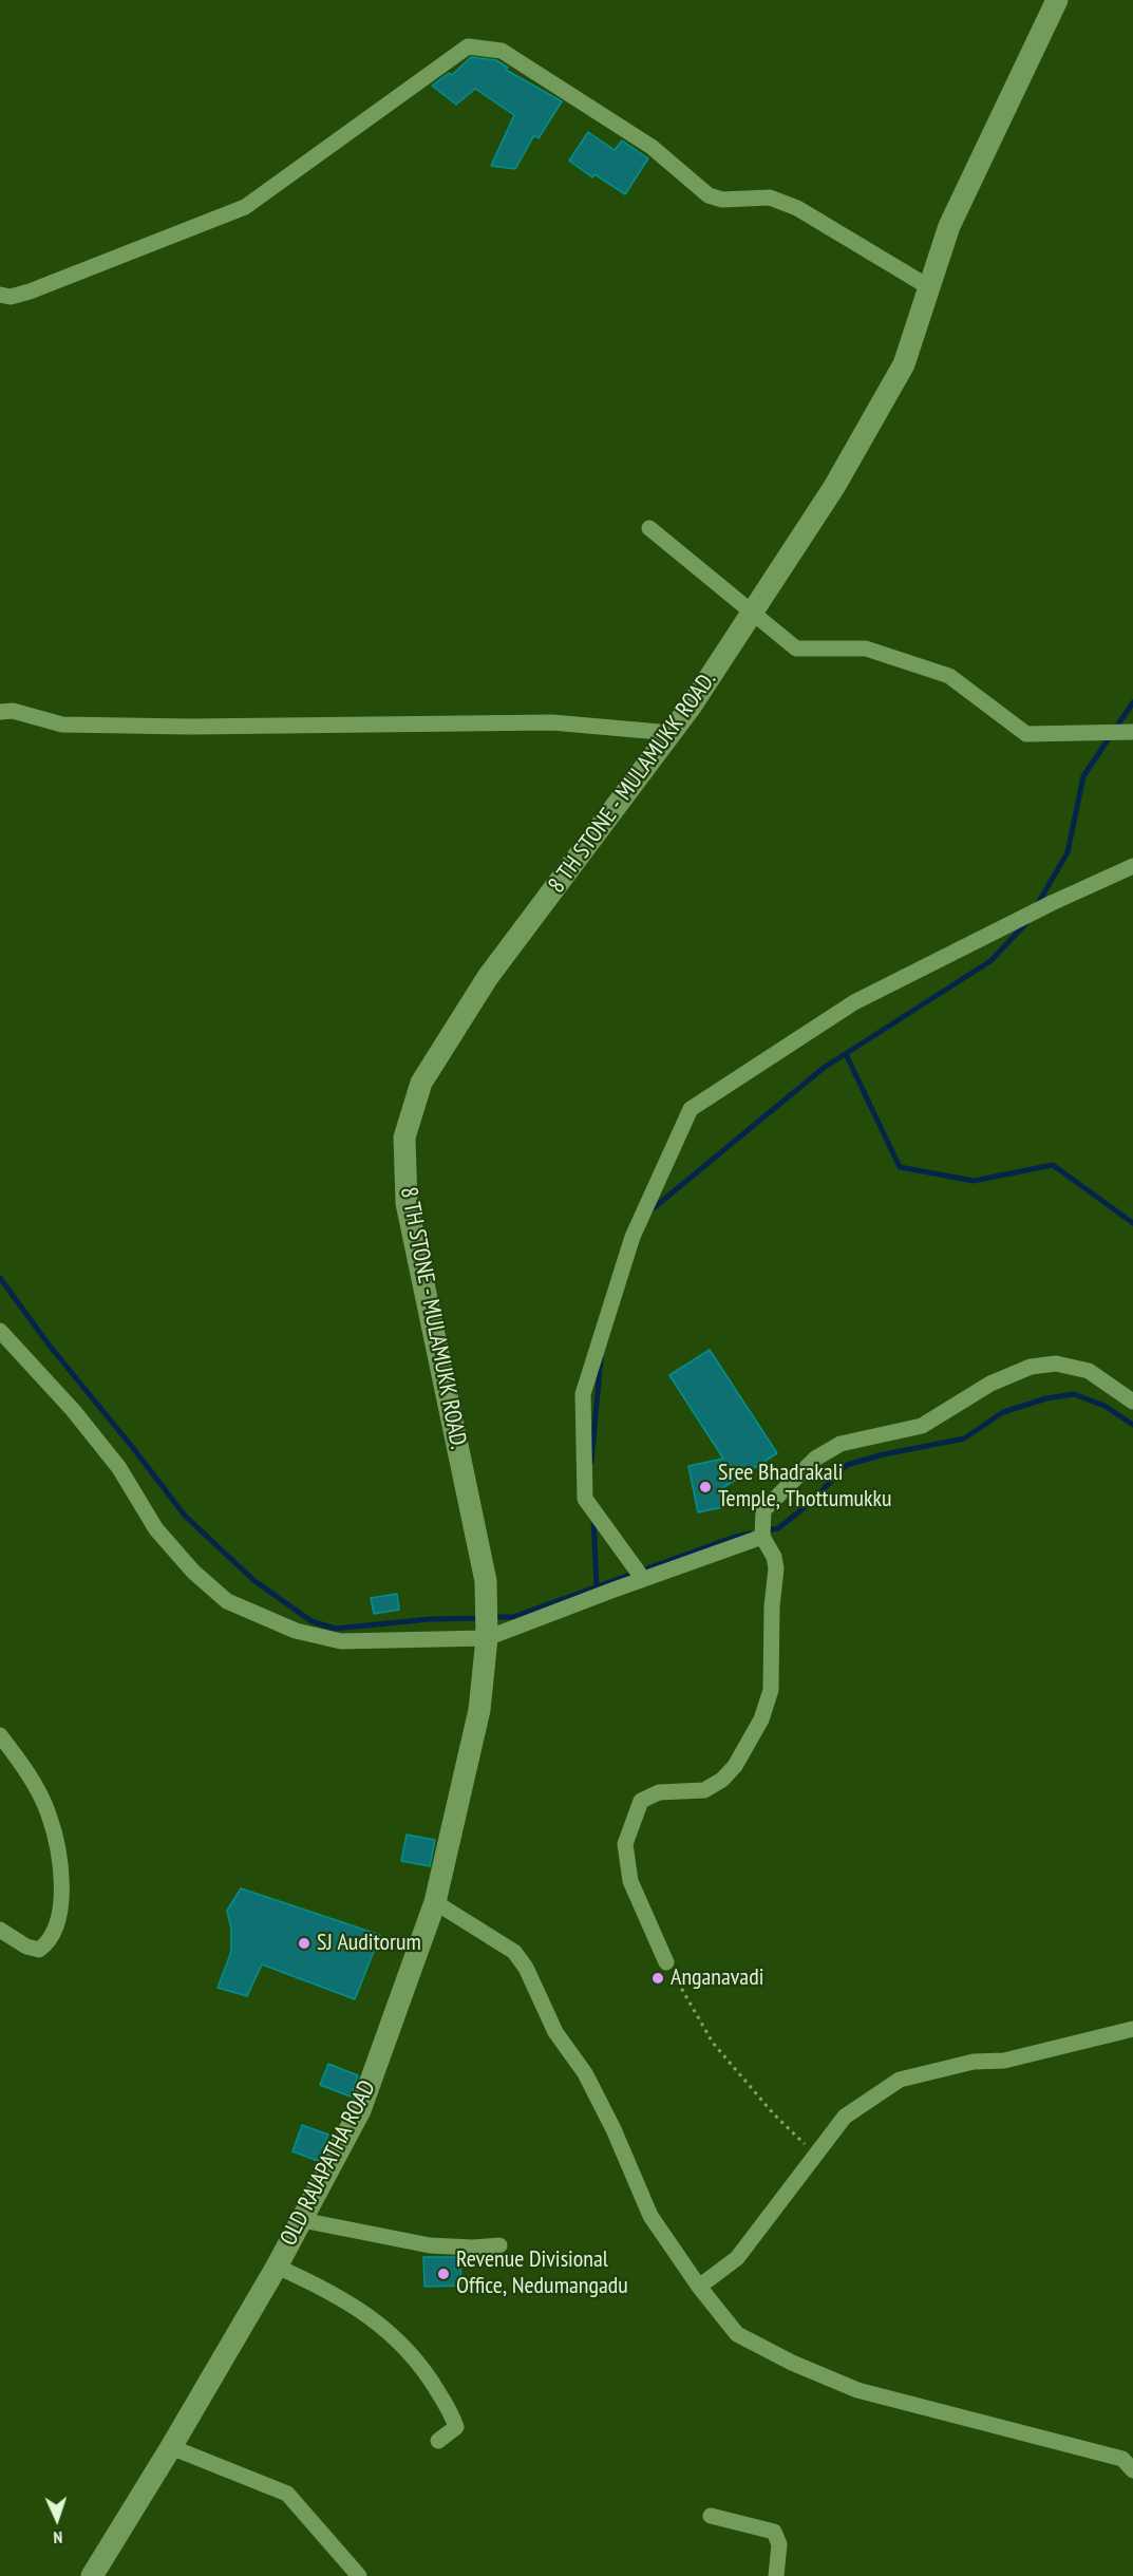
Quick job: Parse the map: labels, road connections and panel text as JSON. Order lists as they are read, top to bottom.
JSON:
{
  "streets": {
    "main road": ["8 TH STONE - MULAMUKK ROAD.", "OLD RAJAPATHA ROAD"]
  },
  "crossings": [
    ["8 TH STONE - MULAMUKK ROAD.", "OLD RAJAPATHA ROAD"]
  ],
  "places": [
    "Sree Bhadrakali Temple, Thottumukku",
    "SJ Auditorum",
    "Anganavadi",
    "Revenue Divisional Office, Nedumangadu"
  ],
  "north": "bottom"
}
